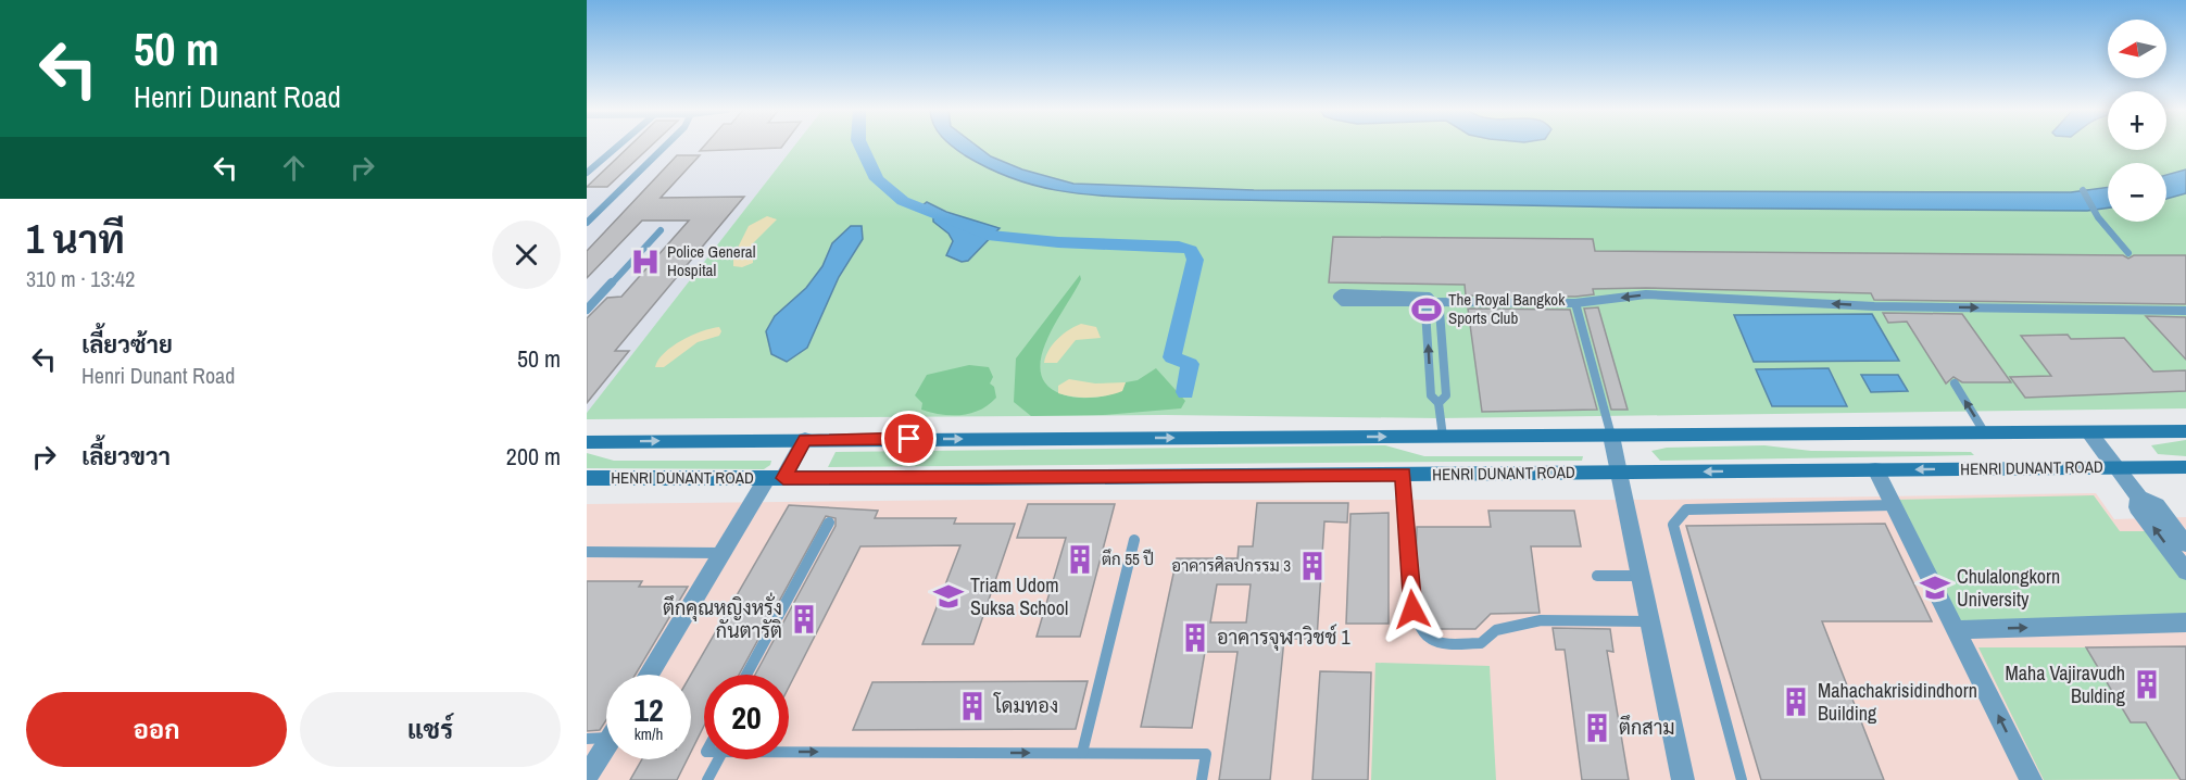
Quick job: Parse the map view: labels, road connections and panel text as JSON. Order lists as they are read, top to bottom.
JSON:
{
  "streets": {
    "main road": ["HENRI DUNANT ROAD"]
  },
  "places": {
    "hospital": ["Police General Hospital"],
    "sports": ["The Royal Bangkok Sports Club"],
    "building": [
      "ตึก 55 ปี",
      "อาคารศิลปกรรม 3",
      "ตึกคุณหญิงหรั่ง กันตารัติ",
      "อาคารจุฬาวิชช์ 1",
      "Maha Vajiravudh Bulding",
      "Mahachakrisidindhorn Building",
      "โดมทอง",
      "ตึกสาม"
    ],
    "school or university": ["Chulalongkorn University", "Triam Udom Suksa School"]
  },
  "north": "left",
  "page": {
    "turn": ["50 m", "Henri Dunant Road"],
    "map_buttons": ["+", "−"],
    "heading": ["1 นาที", "310 m · 13:42"],
    "list": [
      {
        "name": "เลี้ยวซ้าย",
        "note": "Henri Dunant Road",
        "value": "50 m"
      },
      {
        "name": "เลี้ยวขวา",
        "value": "200 m"
      }
    ],
    "speed": "12 km/h",
    "limit": "20",
    "buttons": ["ออก", "แชร์"]
  }
}
